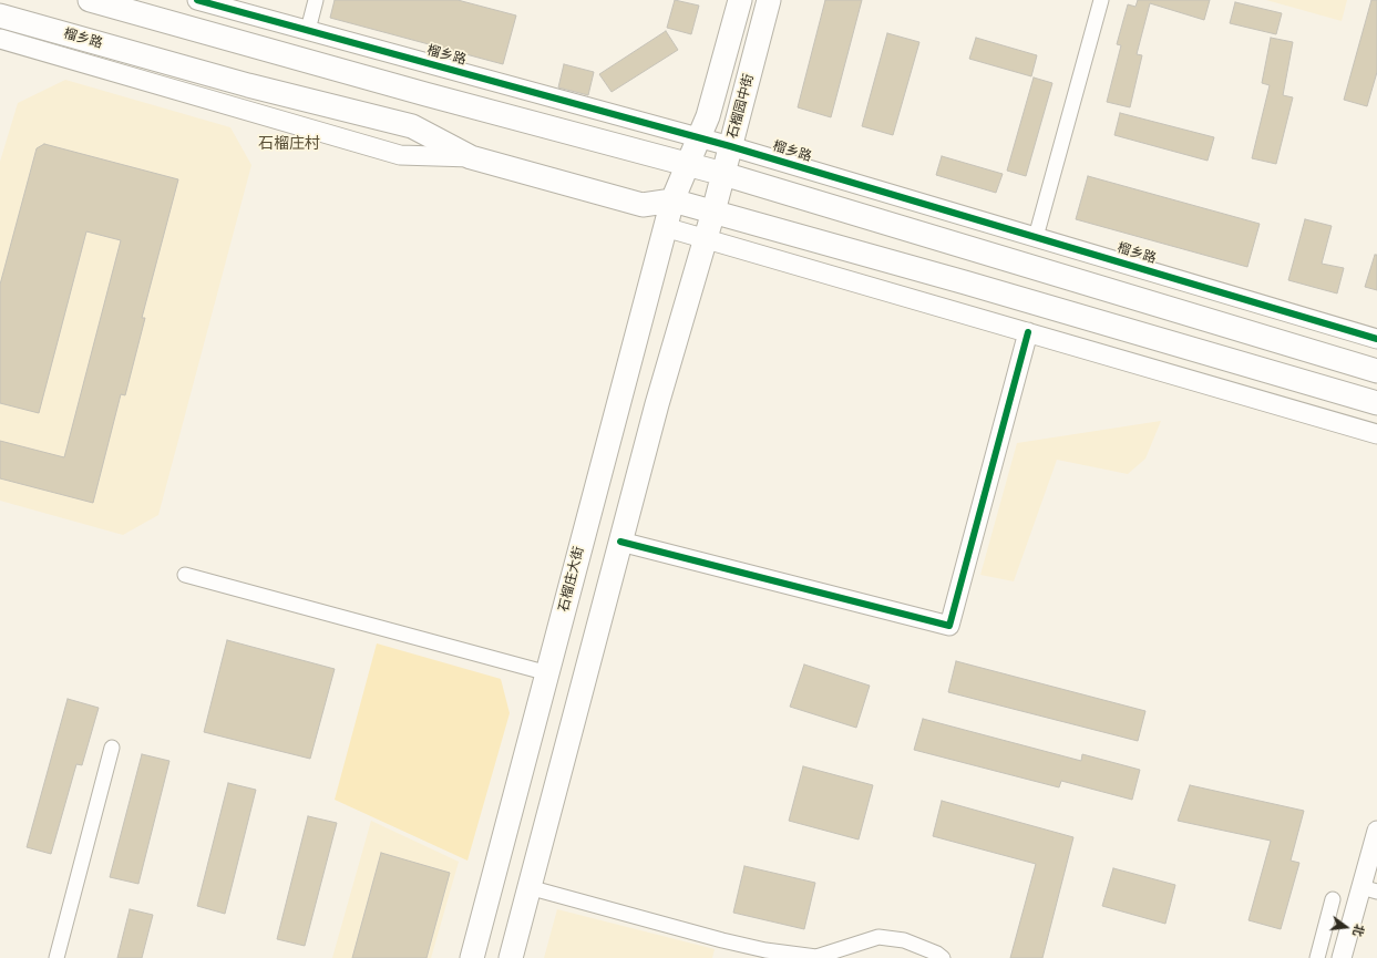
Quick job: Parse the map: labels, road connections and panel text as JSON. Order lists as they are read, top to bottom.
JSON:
{
  "streets": {
    "main road": ["榴乡路", "石榴园中街", "石榴庄大街"]
  },
  "crossings": [
    ["榴乡路", "石榴园中街"],
    ["榴乡路", "石榴庄大街"]
  ],
  "districts": ["石榴庄村"],
  "north": "right"
}
